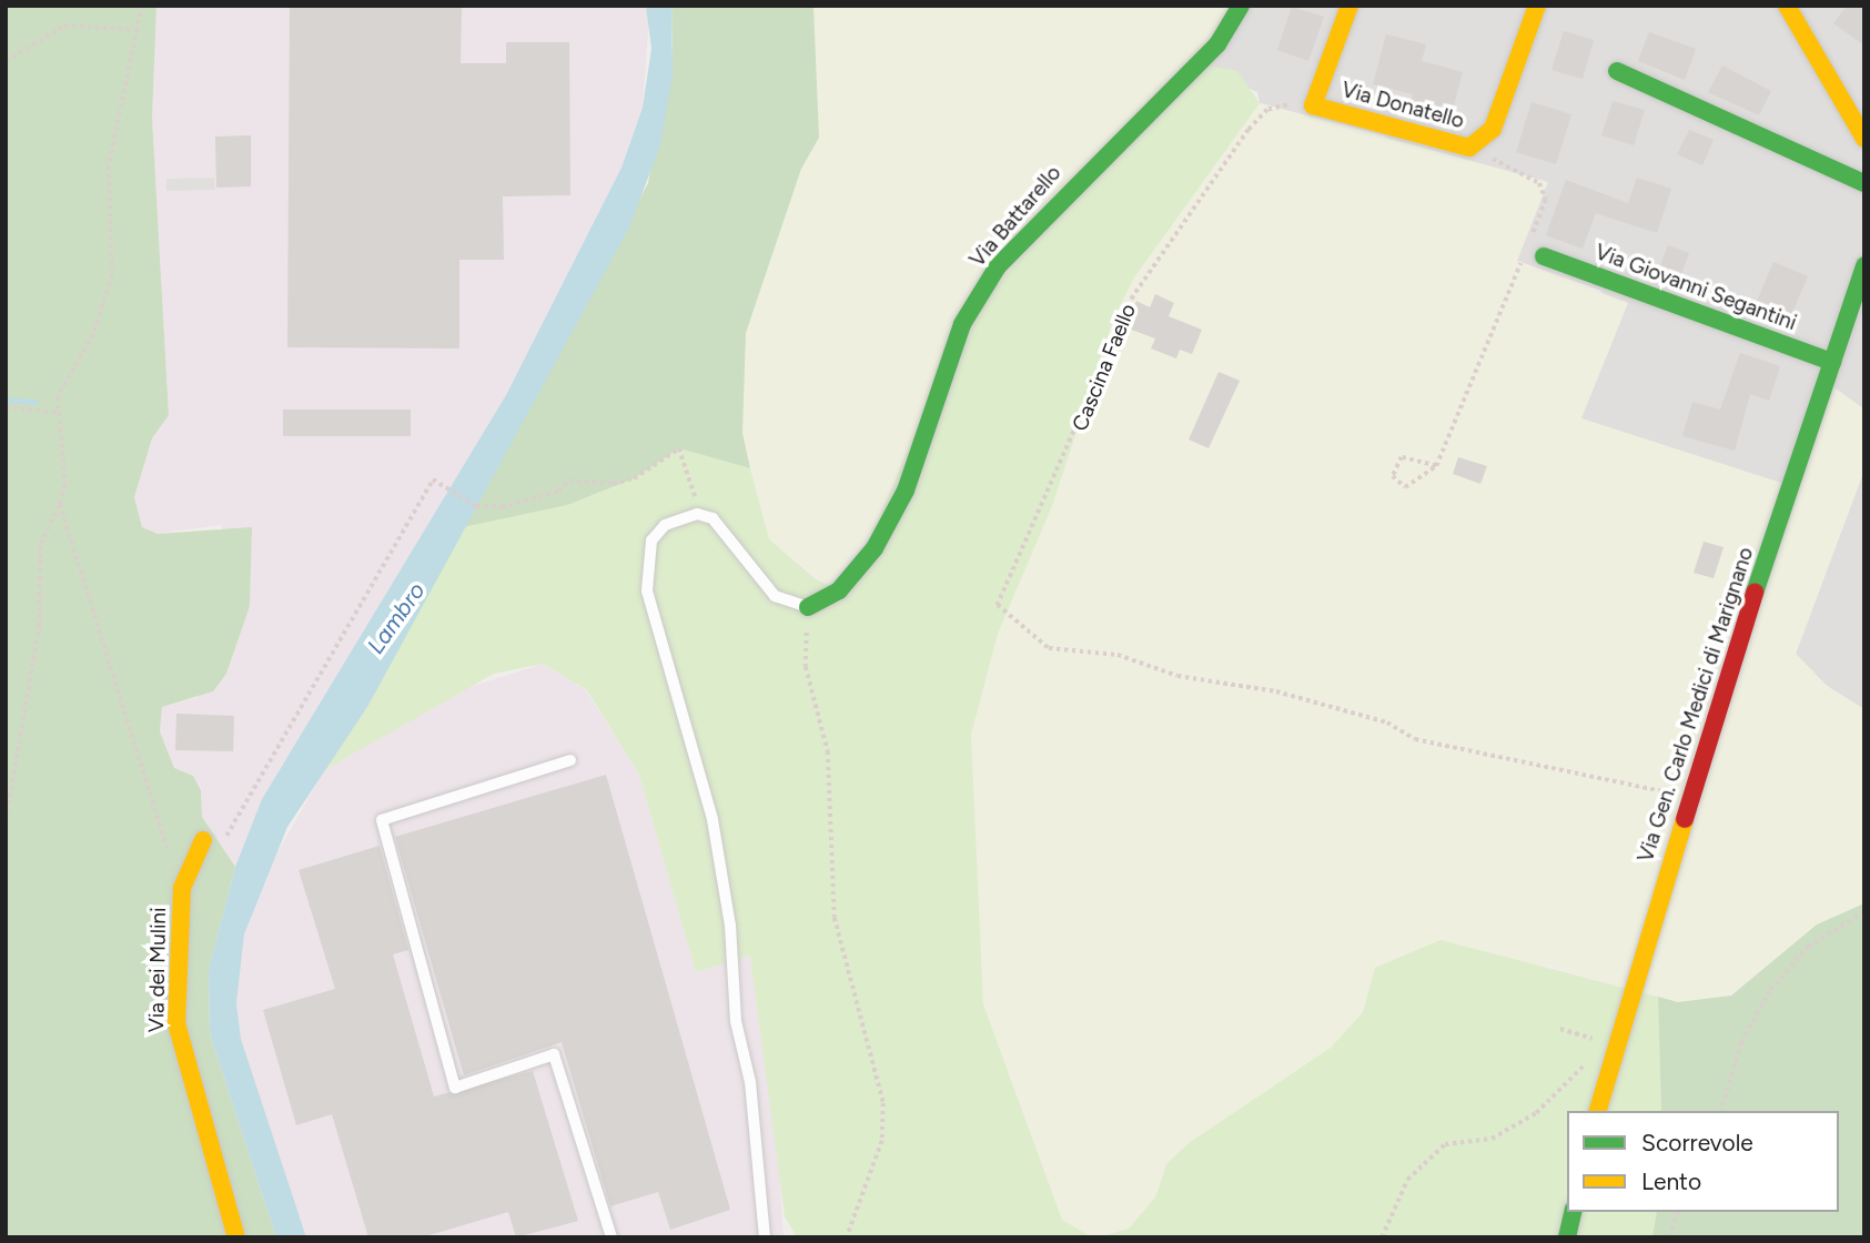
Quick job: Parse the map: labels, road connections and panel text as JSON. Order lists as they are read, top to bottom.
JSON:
{
  "streets": {
    "street": [
      "Via Donatello",
      "Via Battarello",
      "Via Giovanni Segantini",
      "Via Gen. Carlo Medici di Marignano",
      "Via dei Mulini"
    ],
    "path": ["Cascina Faello"]
  },
  "crossings": [
    ["Via Donatello", "Cascina Faello"],
    ["Via Giovanni Segantini", "Via Gen. Carlo Medici di Marignano"],
    ["Cascina Faello", "Via Gen. Carlo Medici di Marignano"]
  ],
  "water": ["Lambro"],
  "legend": ["Scorrevole", "Lento"]
}
